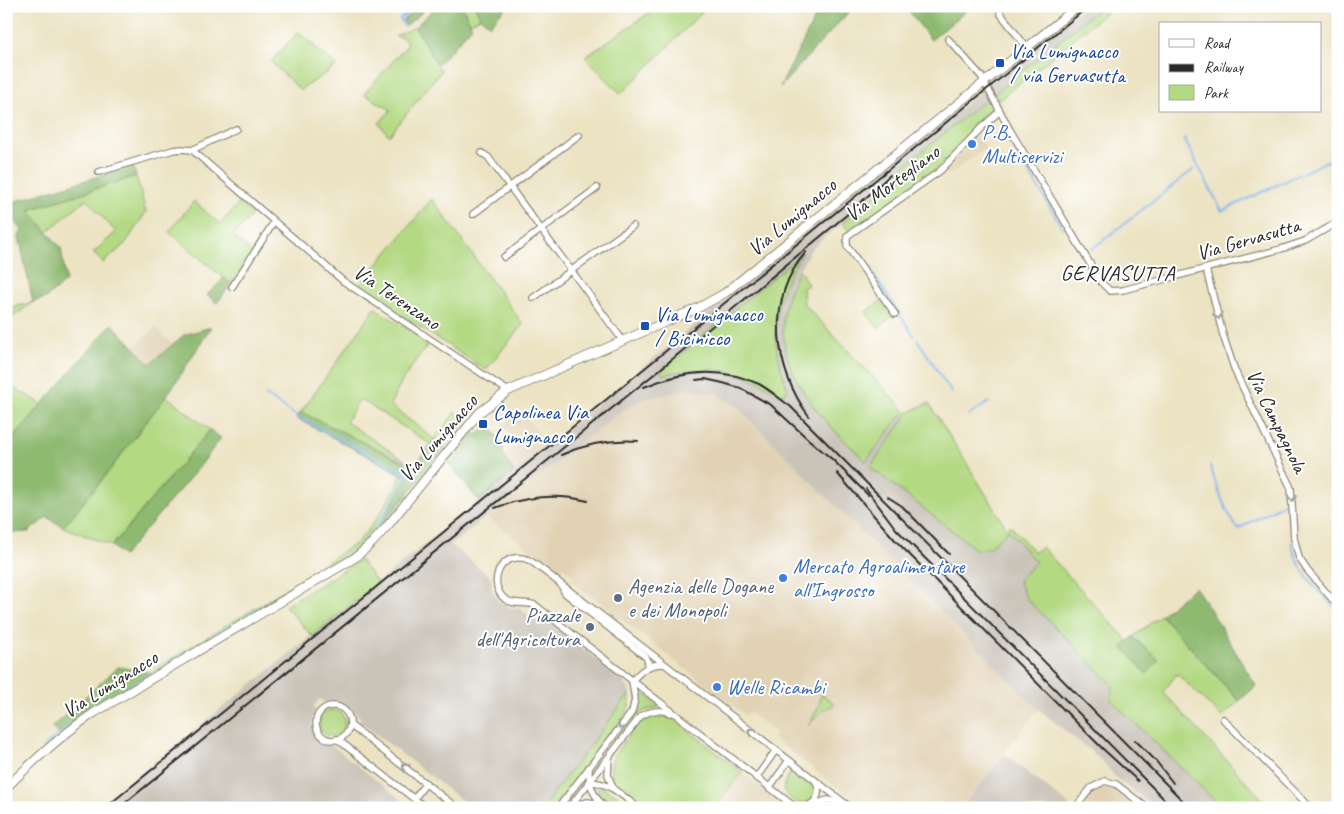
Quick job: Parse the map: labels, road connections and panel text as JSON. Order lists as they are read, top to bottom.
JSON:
{
  "streets": {
    "main road": ["Via Lumignacco"],
    "street": [
      "Via Mortegliano",
      "Via Gervasutta",
      "Via Terenzano",
      "Via Campagnola"
    ]
  },
  "crossings": [
    ["Via Mortegliano", "Via Gervasutta"],
    ["Via Lumignacco", "Via Gervasutta"],
    ["Via Lumignacco", "Via Terenzano"],
    ["Via Gervasutta", "Via Campagnola"]
  ],
  "one_way": ["Via Campagnola"],
  "districts": ["GERVASUTTA"],
  "places": {
    "transit": ["Via Lumignacco / via Gervasutta", "Via Lumignacco / Bicinicco", "Capolinea Via Lumignacco"],
    "other": [
      "P.B. Multiservizi",
      "Mercato Agroalimentare all’Ingrosso",
      "Agenzia delle Dogane e dei Monopoli",
      "Piazzale dell'Agricoltura",
      "Welle Ricambi"
    ]
  },
  "legend": ["Road", "Railway", "Park"]
}
